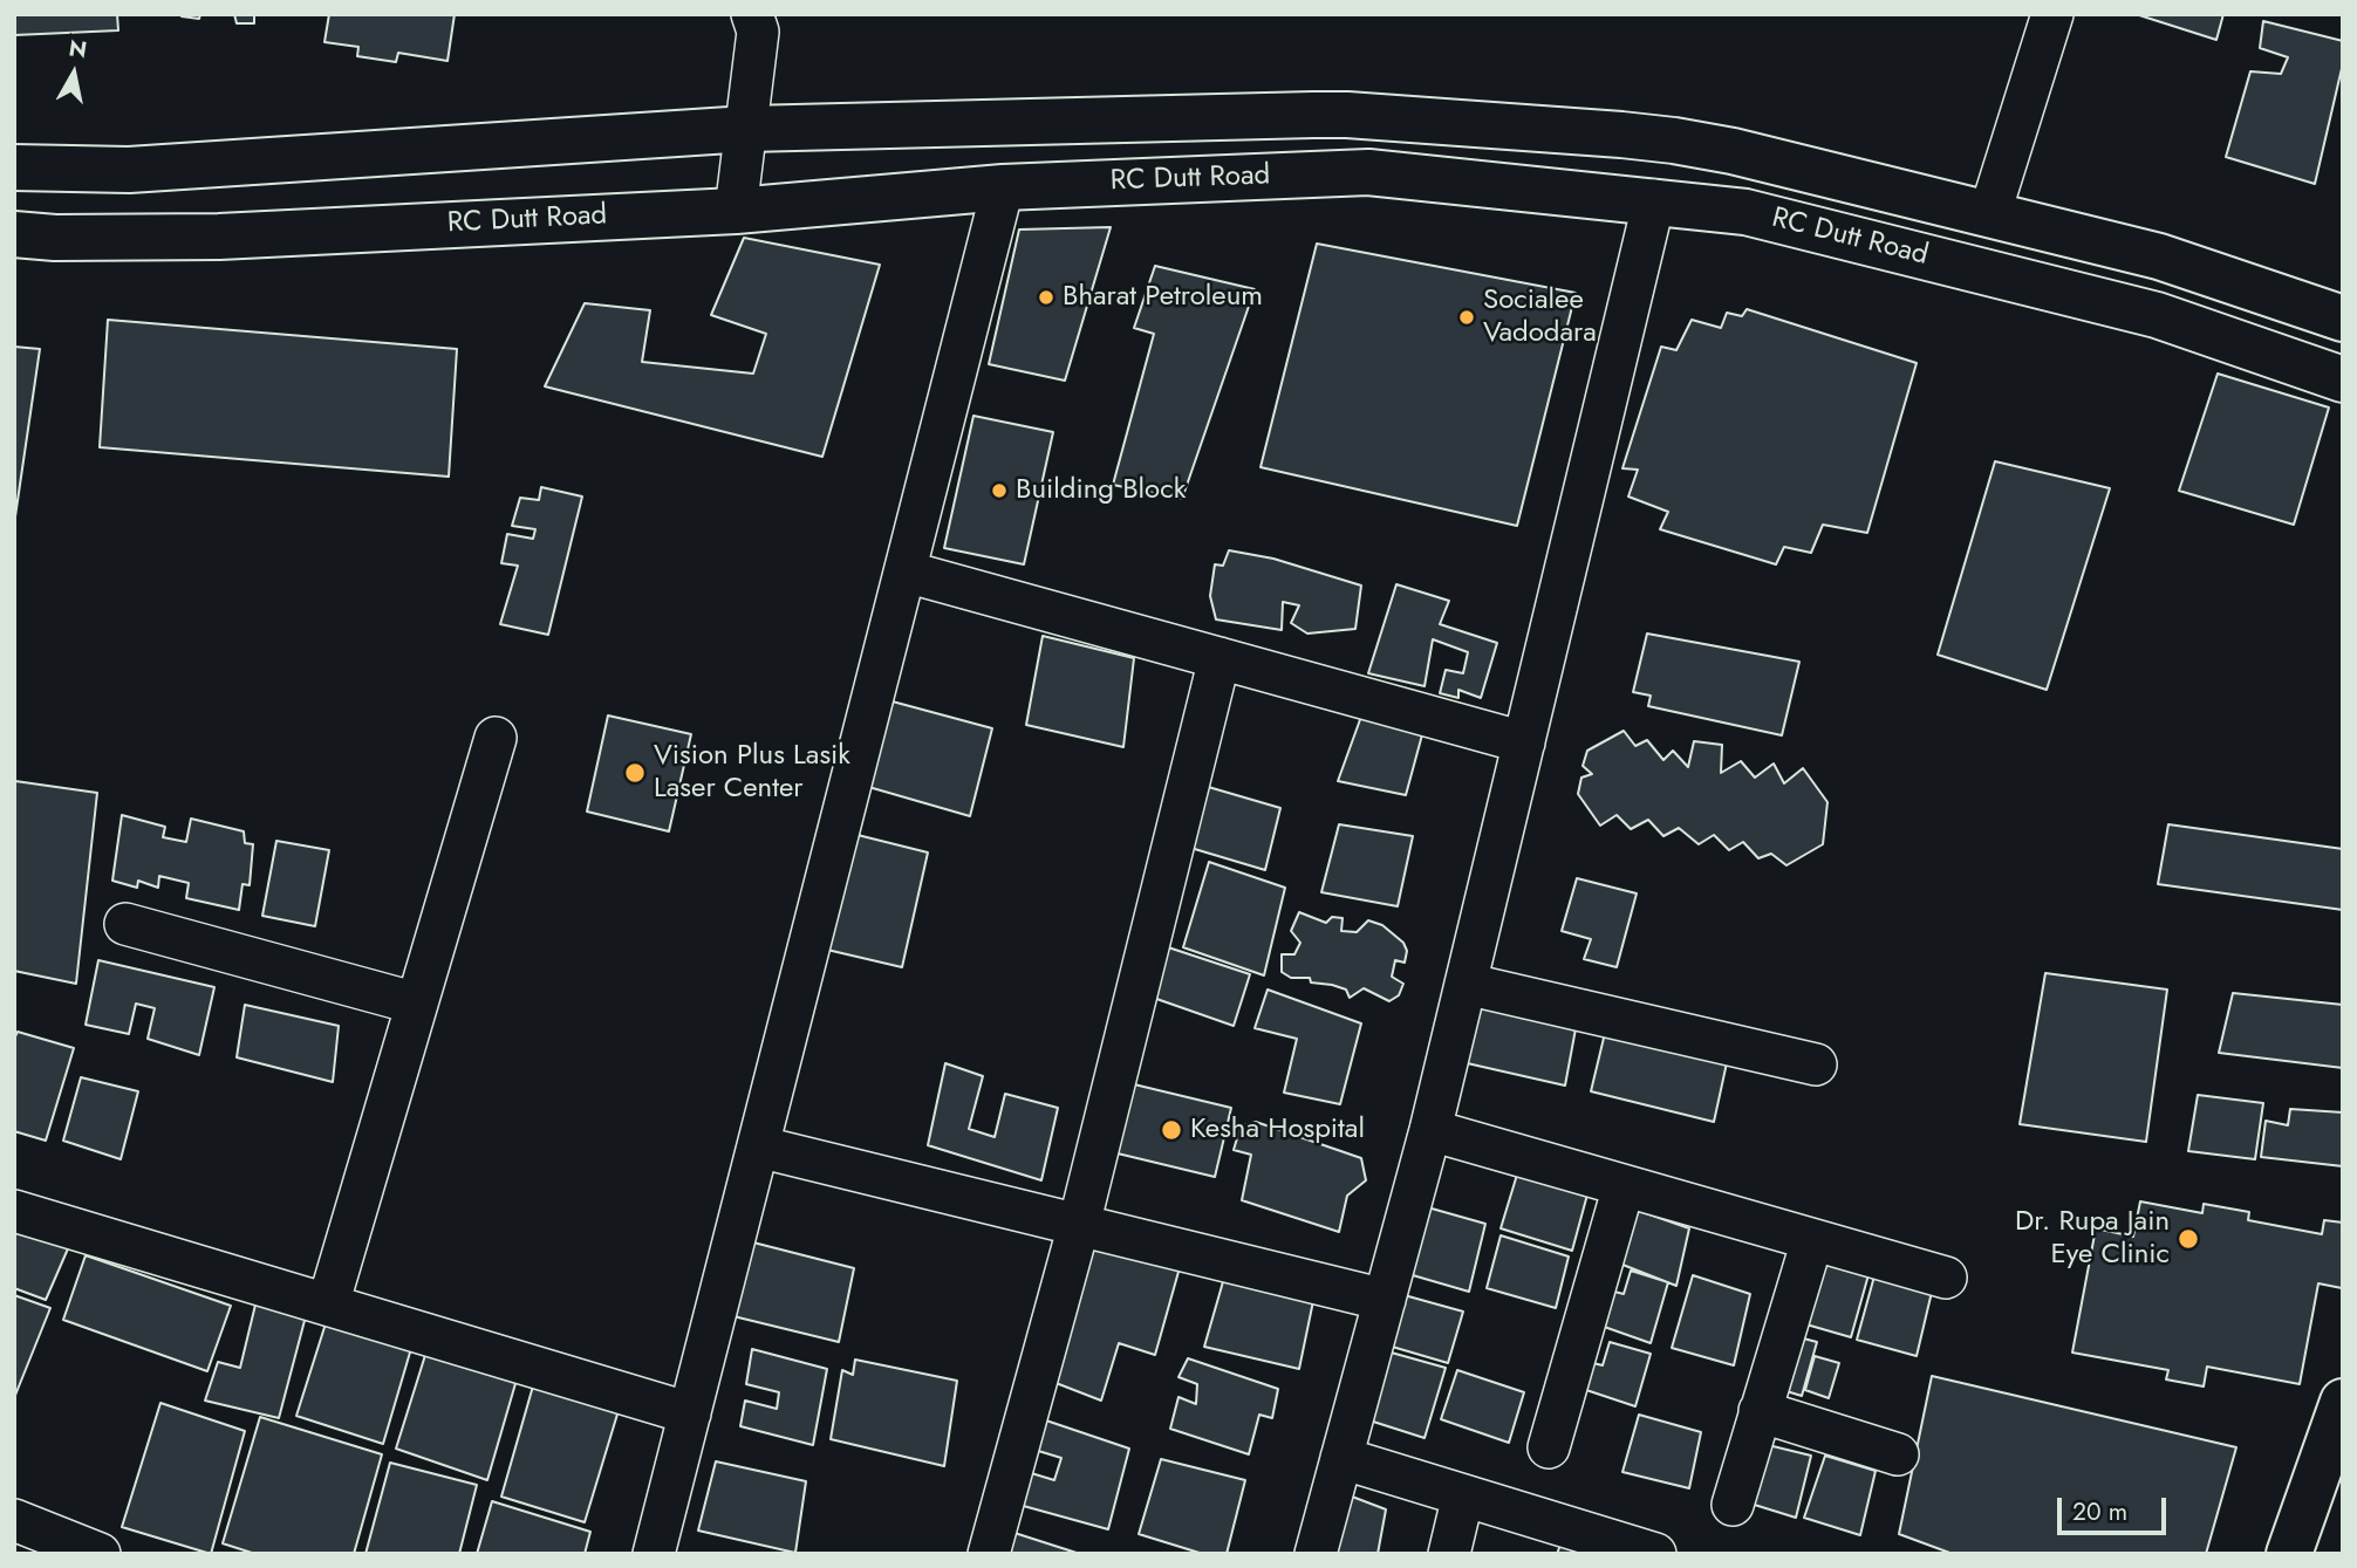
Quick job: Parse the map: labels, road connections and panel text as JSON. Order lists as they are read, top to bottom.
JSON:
{
  "streets": {
    "main road": ["RC Dutt Road"]
  },
  "places": [
    "Bharat Petroleum",
    "Socialee Vadodara",
    "Building Block",
    "Vision Plus Lasik Laser Center",
    "Kesha Hospital",
    "Dr. Rupa Jain Eye Clinic"
  ],
  "scale_bar": "20 m",
  "north": "top"
}
